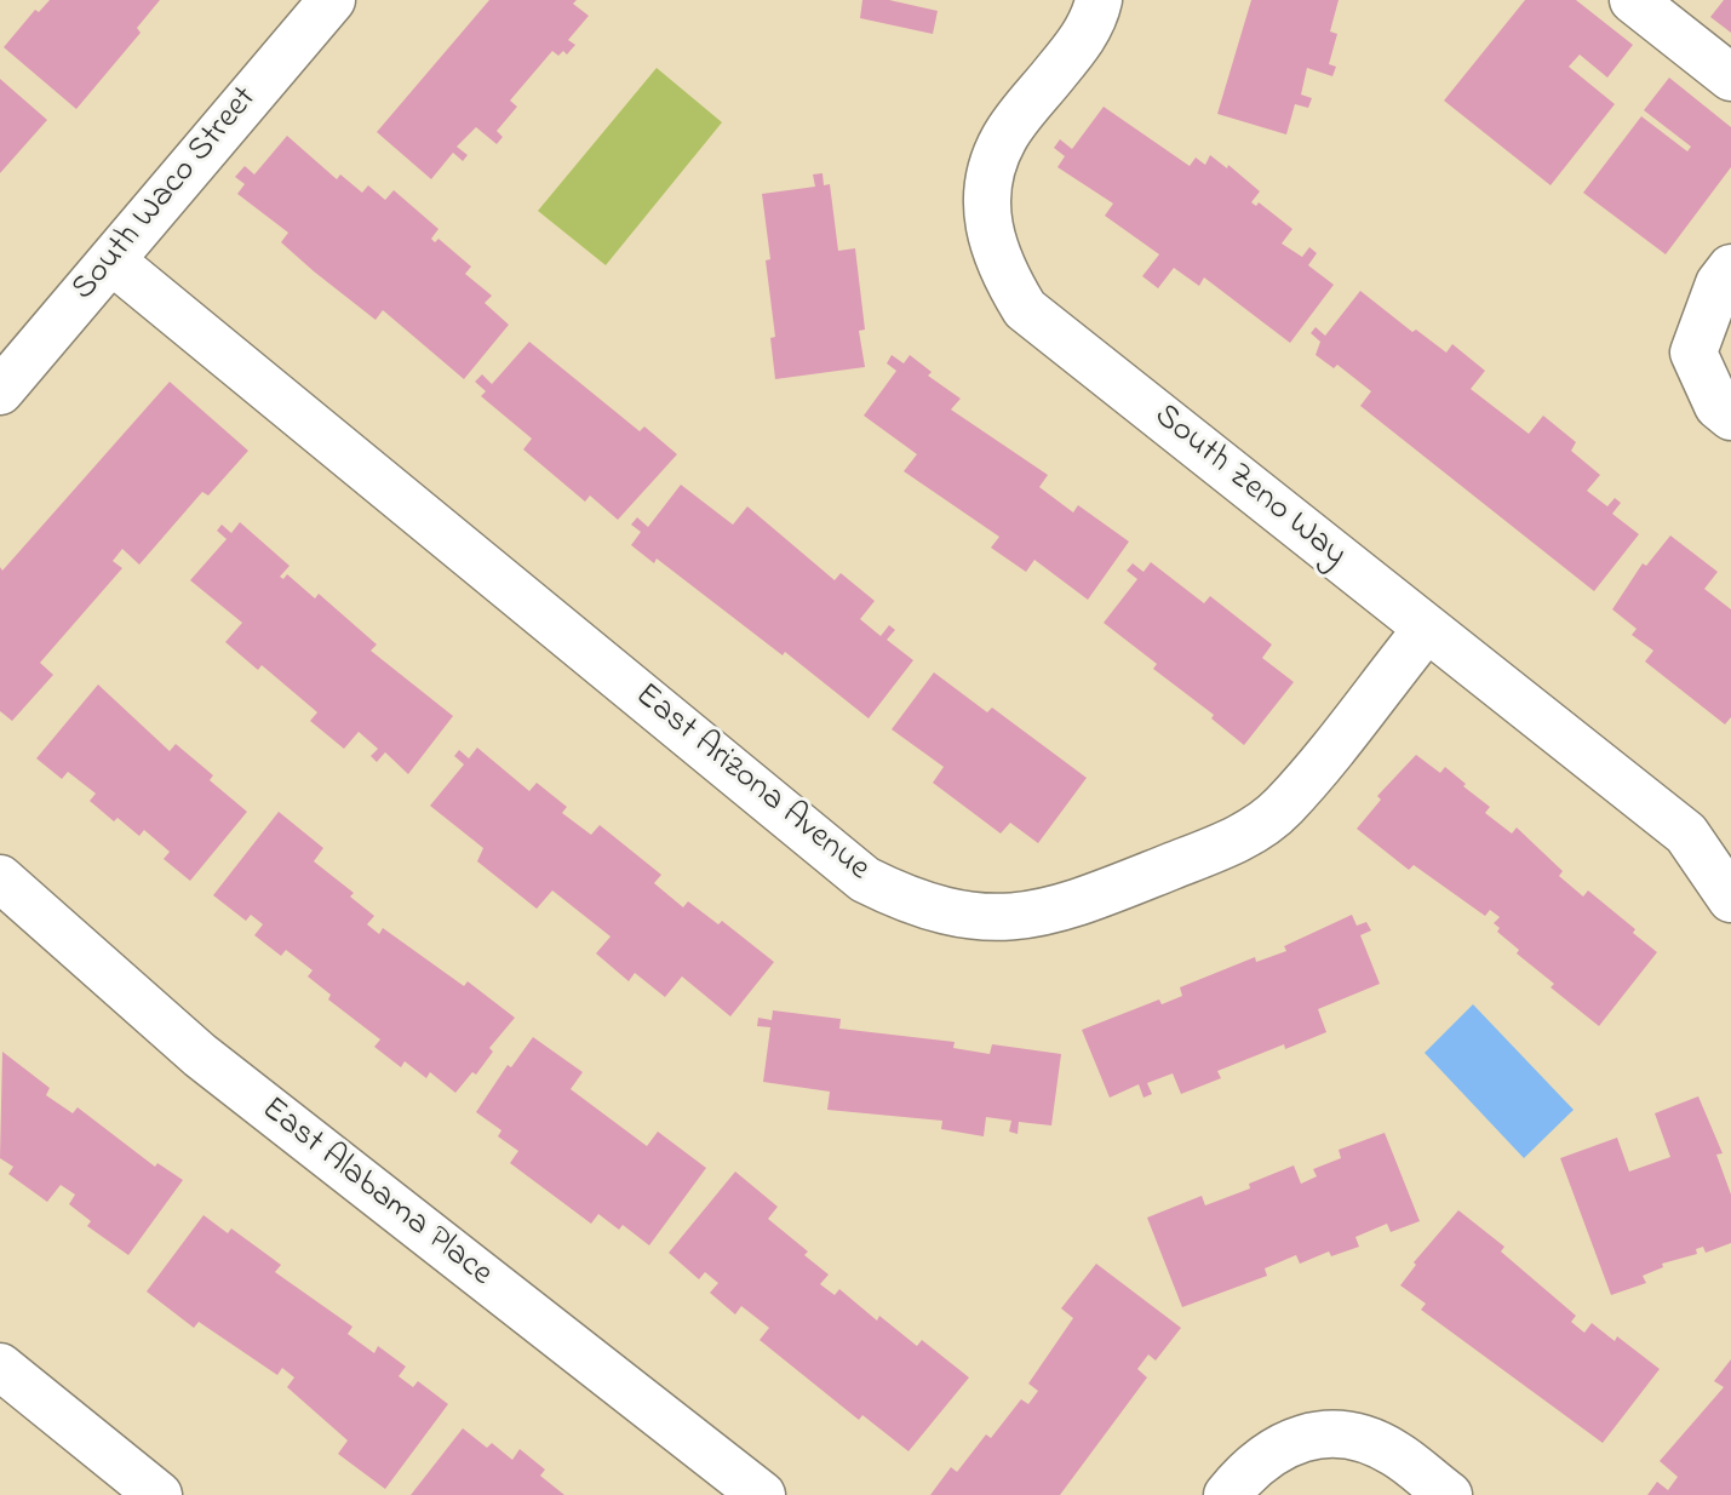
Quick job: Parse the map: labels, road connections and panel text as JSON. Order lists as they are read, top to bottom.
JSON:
{
  "streets": {
    "street": [
      "South Waco Street",
      "South Zeno Way",
      "East Arizona Avenue",
      "East Alabama Place"
    ]
  },
  "crossings": [
    ["South Waco Street", "East Arizona Avenue"],
    ["South Zeno Way", "East Arizona Avenue"]
  ]
}
